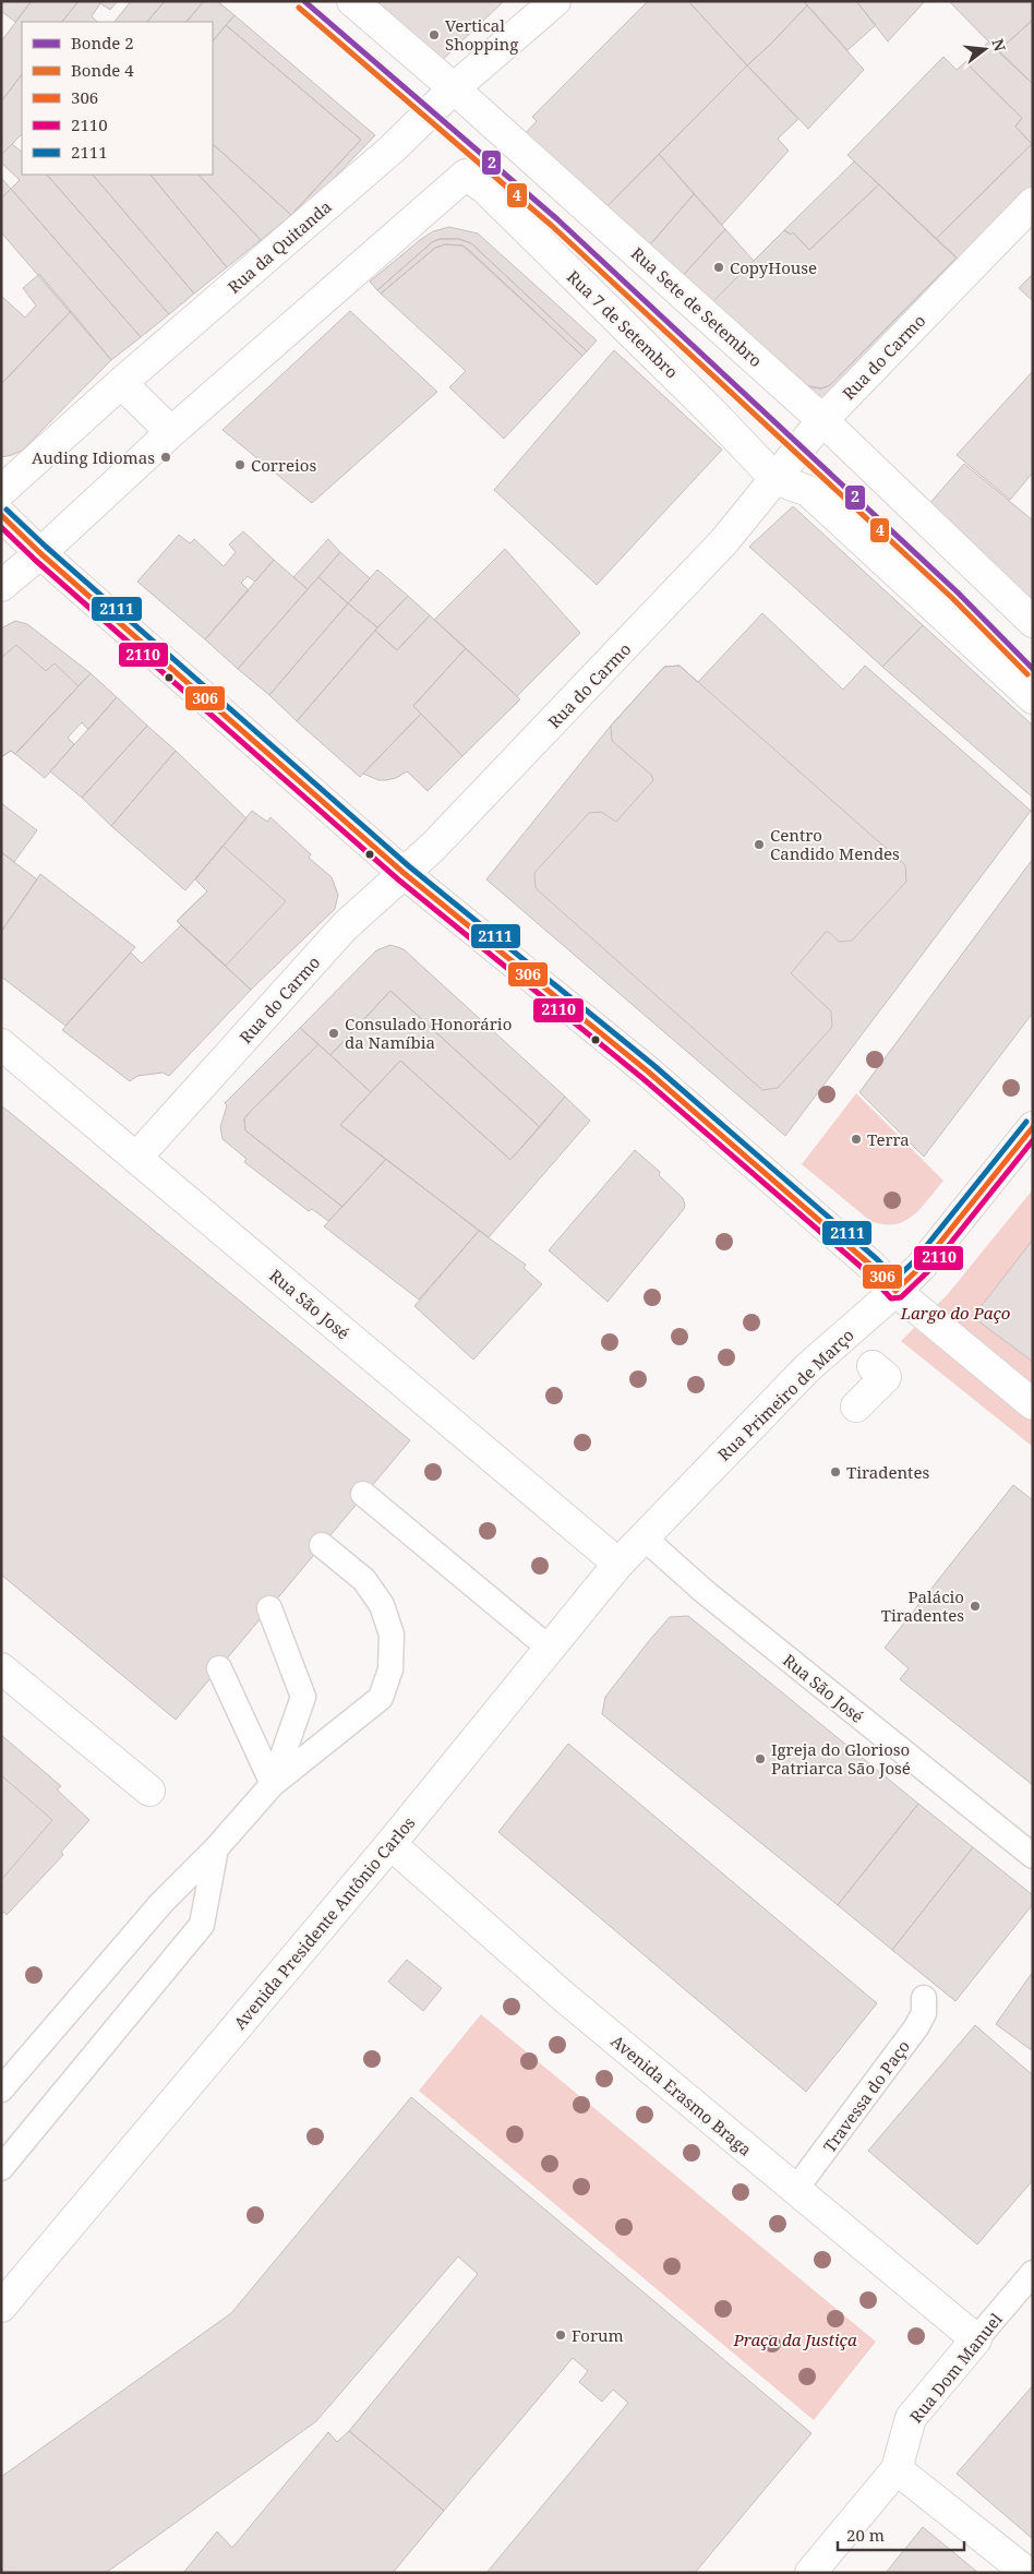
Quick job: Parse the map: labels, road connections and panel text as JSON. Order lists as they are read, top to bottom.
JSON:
{
  "streets": {
    "street": [
      "Rua da Quitanda",
      "Rua Sete de Setembro",
      "Rua 7 de Setembro",
      "Rua do Carmo",
      "Rua São José",
      "Rua Primeiro de Março",
      "Avenida Presidente Antônio Carlos",
      "Avenida Erasmo Braga",
      "Rua Dom Manuel"
    ],
    "lane": ["Travessa do Paço"]
  },
  "crossings": [
    ["Rua da Quitanda", "Rua Sete de Setembro"],
    ["Rua Sete de Setembro", "Rua do Carmo"],
    ["Rua 7 de Setembro", "Rua do Carmo"],
    ["Rua do Carmo", "Rua São José"],
    ["Rua São José", "Rua Primeiro de Março"],
    ["Rua São José", "Avenida Presidente Antônio Carlos"],
    ["Rua Primeiro de Março", "Avenida Presidente Antônio Carlos"],
    ["Avenida Presidente Antônio Carlos", "Avenida Erasmo Braga"],
    ["Avenida Erasmo Braga", "Travessa do Paço"],
    ["Avenida Erasmo Braga", "Rua Dom Manuel"]
  ],
  "parks": ["Largo do Paço", "Praça da Justiça"],
  "places": [
    "Vertical Shopping",
    "CopyHouse",
    "Auding Idiomas",
    "Correios",
    "Centro Candido Mendes",
    "Consulado Honorário da Namíbia",
    "Terra",
    "Tiradentes",
    "Palácio Tiradentes",
    "Igreja do Glorioso Patriarca São José",
    "Forum"
  ],
  "lines": [
    "tram line 2",
    "tram line 4",
    "transit line 2111",
    "transit line 306",
    "transit line 2110"
  ],
  "legend": [
    "Bonde 2",
    "Bonde 4",
    "306",
    "2110",
    "2111"
  ],
  "scale_bar": "20 m",
  "north": "right"
}
